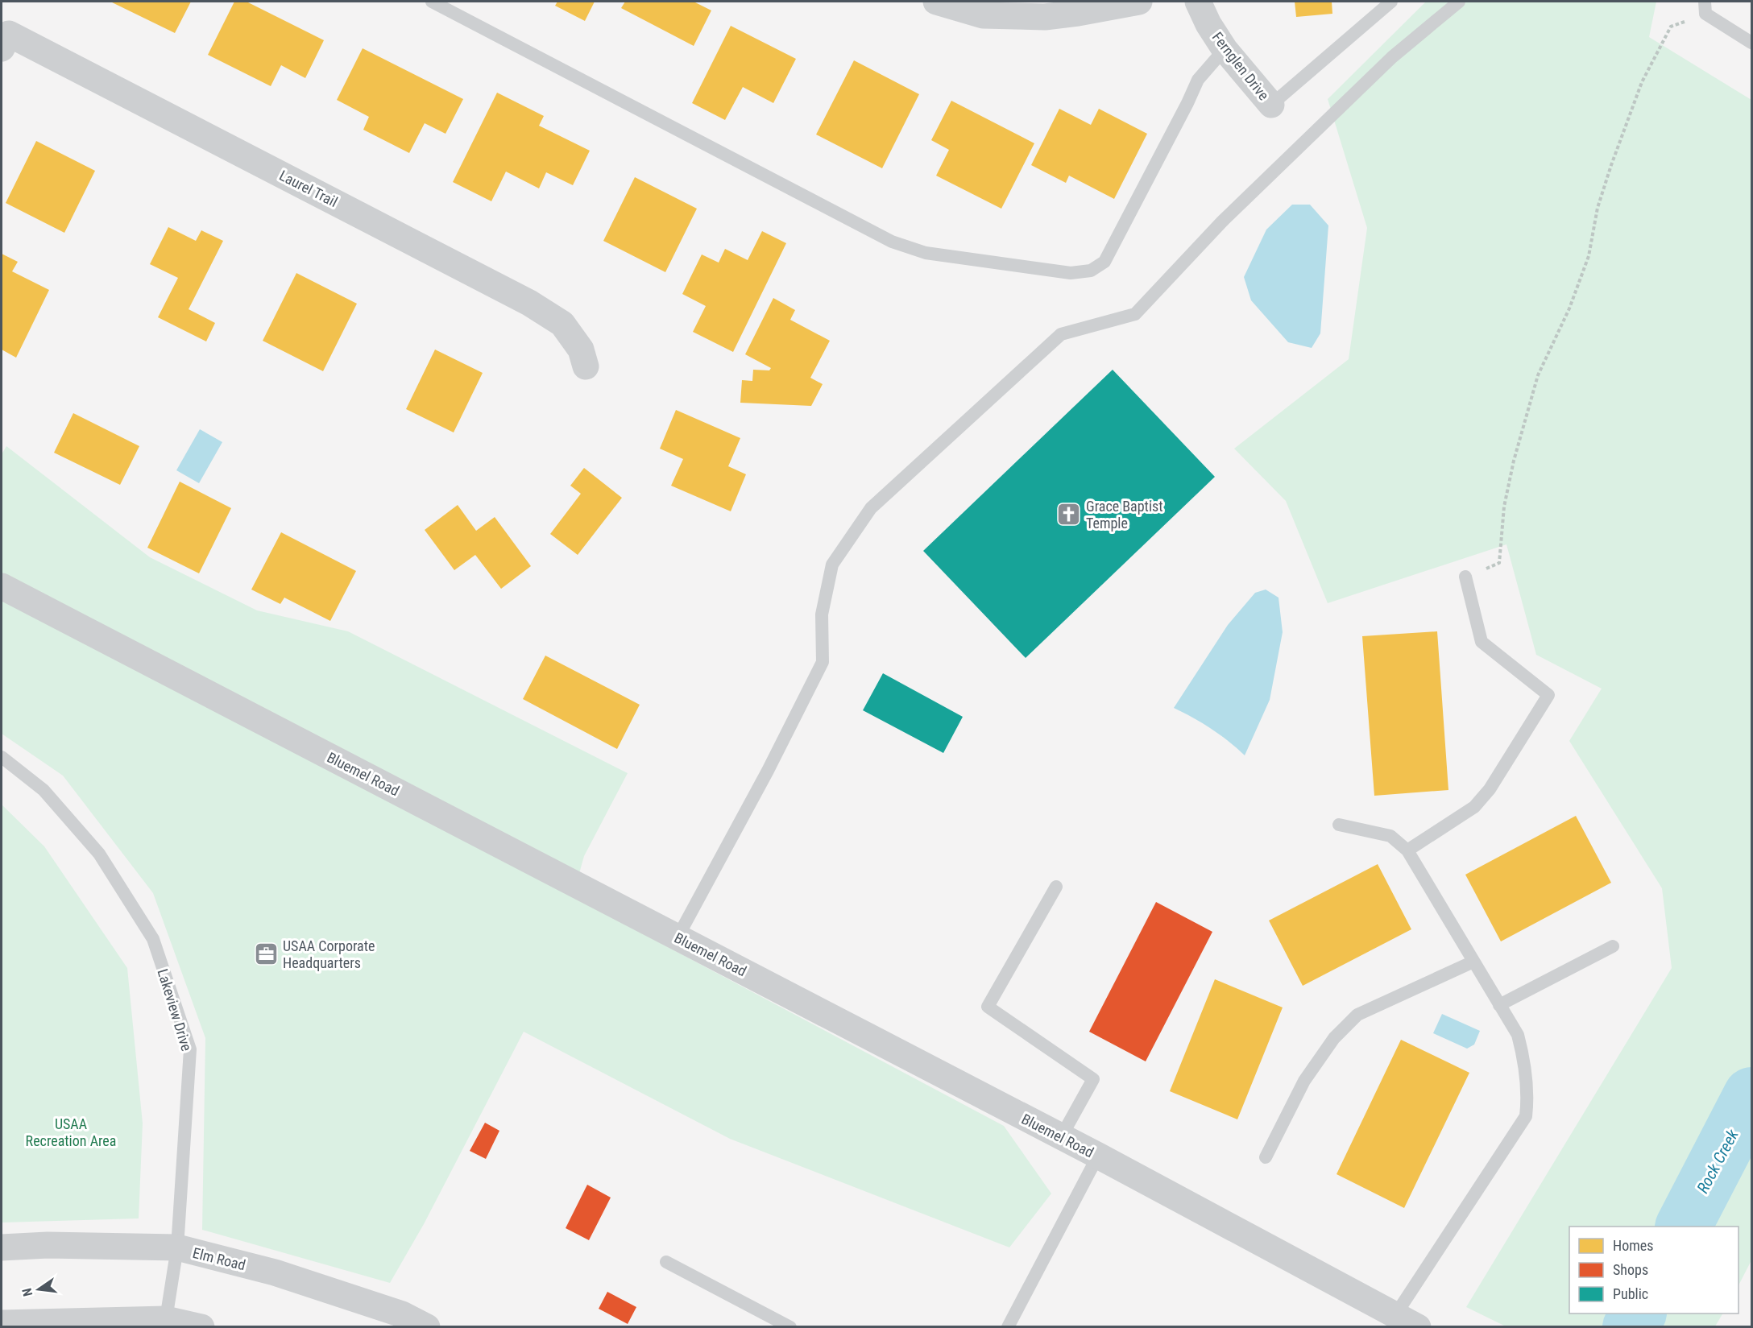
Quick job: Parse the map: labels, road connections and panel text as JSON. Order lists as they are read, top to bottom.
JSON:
{
  "streets": {
    "street": [
      "Fernglen Drive",
      "Laurel Trail",
      "Bluemel Road",
      "Elm Road"
    ],
    "lane": ["Lakeview Drive"]
  },
  "crossings": [
    ["Lakeview Drive", "Elm Road"]
  ],
  "water": ["Rock Creek"],
  "parks": ["USAA Recreation Area"],
  "places": {
    "church": ["Grace Baptist Temple"],
    "office": ["USAA Corporate Headquarters"]
  },
  "legend": ["Homes", "Shops", "Public"],
  "north": "left"
}
